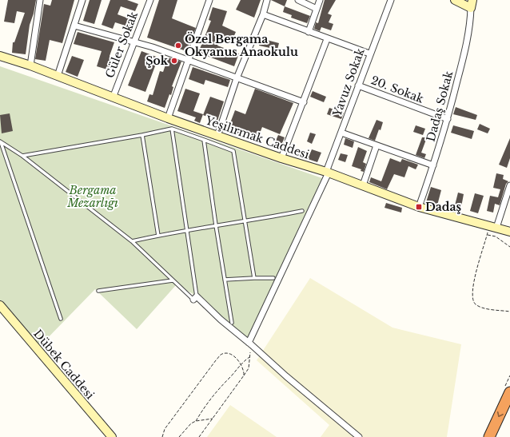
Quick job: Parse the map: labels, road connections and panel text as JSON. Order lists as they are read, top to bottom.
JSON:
{
  "streets": {
    "street": [
      "Güler Sokak",
      "Yavuz Sokak",
      "20. Sokak",
      "Dadaş Sokak",
      "Yeşilırmak Caddesi",
      "Dübek Caddesi"
    ]
  },
  "crossings": [
    ["Güler Sokak", "Yeşilırmak Caddesi"],
    ["Yavuz Sokak", "20. Sokak"],
    ["Yavuz Sokak", "Yeşilırmak Caddesi"],
    ["20. Sokak", "Dadaş Sokak"],
    ["Dadaş Sokak", "Yeşilırmak Caddesi"]
  ],
  "parks": ["Bergama Mezarlığı"],
  "places": {
    "other": ["Özel Bergama Okyanus Anaokulu", "Şok"],
    "transit": ["Dadaş"]
  }
}
